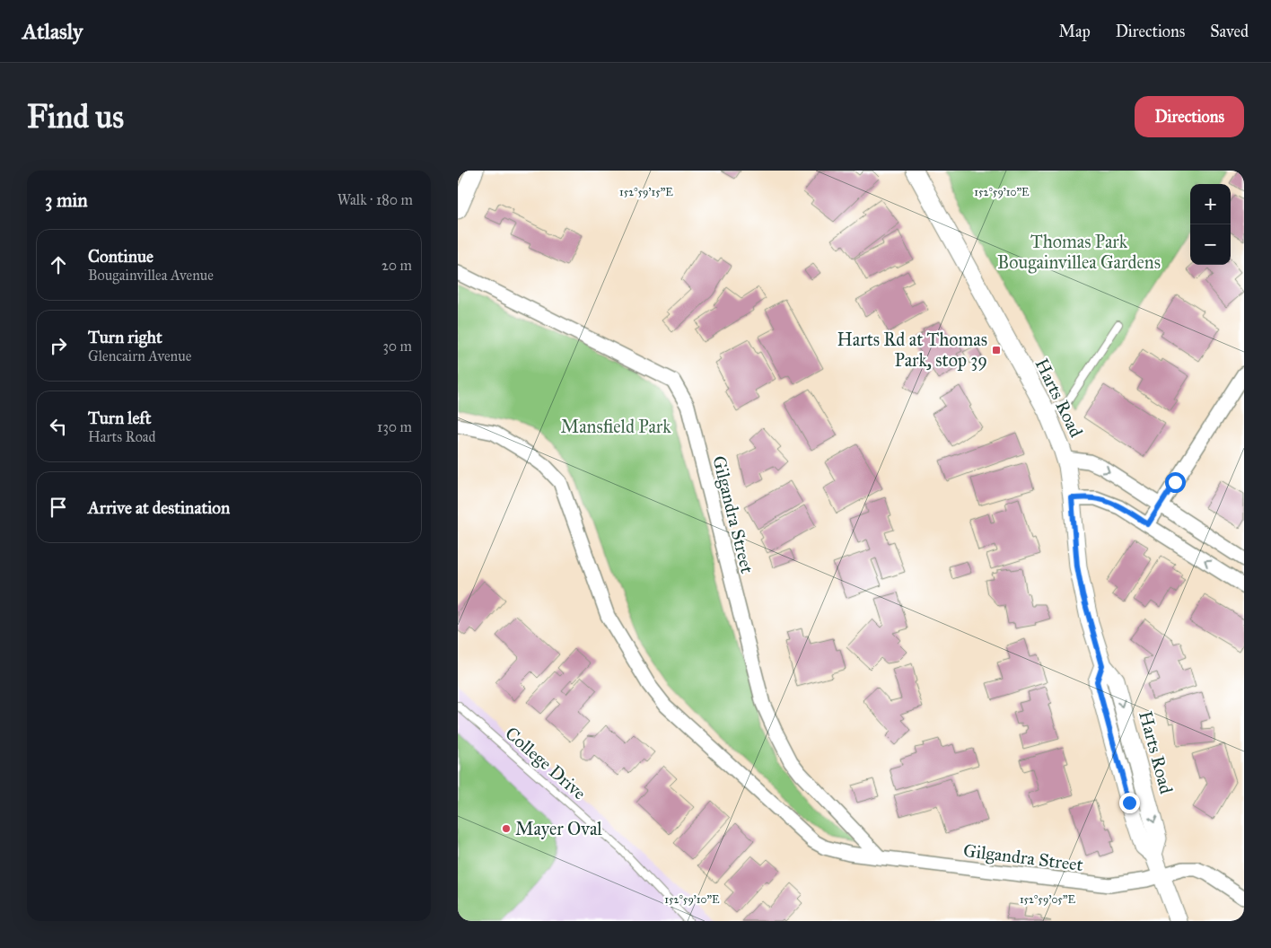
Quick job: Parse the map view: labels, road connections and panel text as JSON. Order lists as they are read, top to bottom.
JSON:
{
  "streets": {
    "street": ["Harts Road", "Gilgandra Street"],
    "lane": ["College Drive"]
  },
  "crossings": [
    ["Harts Road", "Gilgandra Street"]
  ],
  "parks": ["Thomas Park Bougainvillea Gardens", "Mansfield Park"],
  "places": {
    "transit": ["Harts Rd at Thomas Park, stop 39"],
    "other": ["Mayer Oval"]
  },
  "page": {
    "header": "Atlasly",
    "nav": ["Map", "Directions", "Saved"],
    "buttons": "Directions",
    "title": "Find us",
    "heading": ["3 min", "Walk · 180 m"],
    "map_buttons": ["+", "−"],
    "list": [
      ["Continue", "Bougainvillea Avenue", "20 m"],
      ["Turn right", "Glencairn Avenue", "30 m"],
      ["Turn left", "Harts Road", "130 m"],
      "Arrive at destination"
    ]
  },
  "coordinates": ["152°59'15\"E", "152°59'10\"E", "152°59'05\"E"]
}
